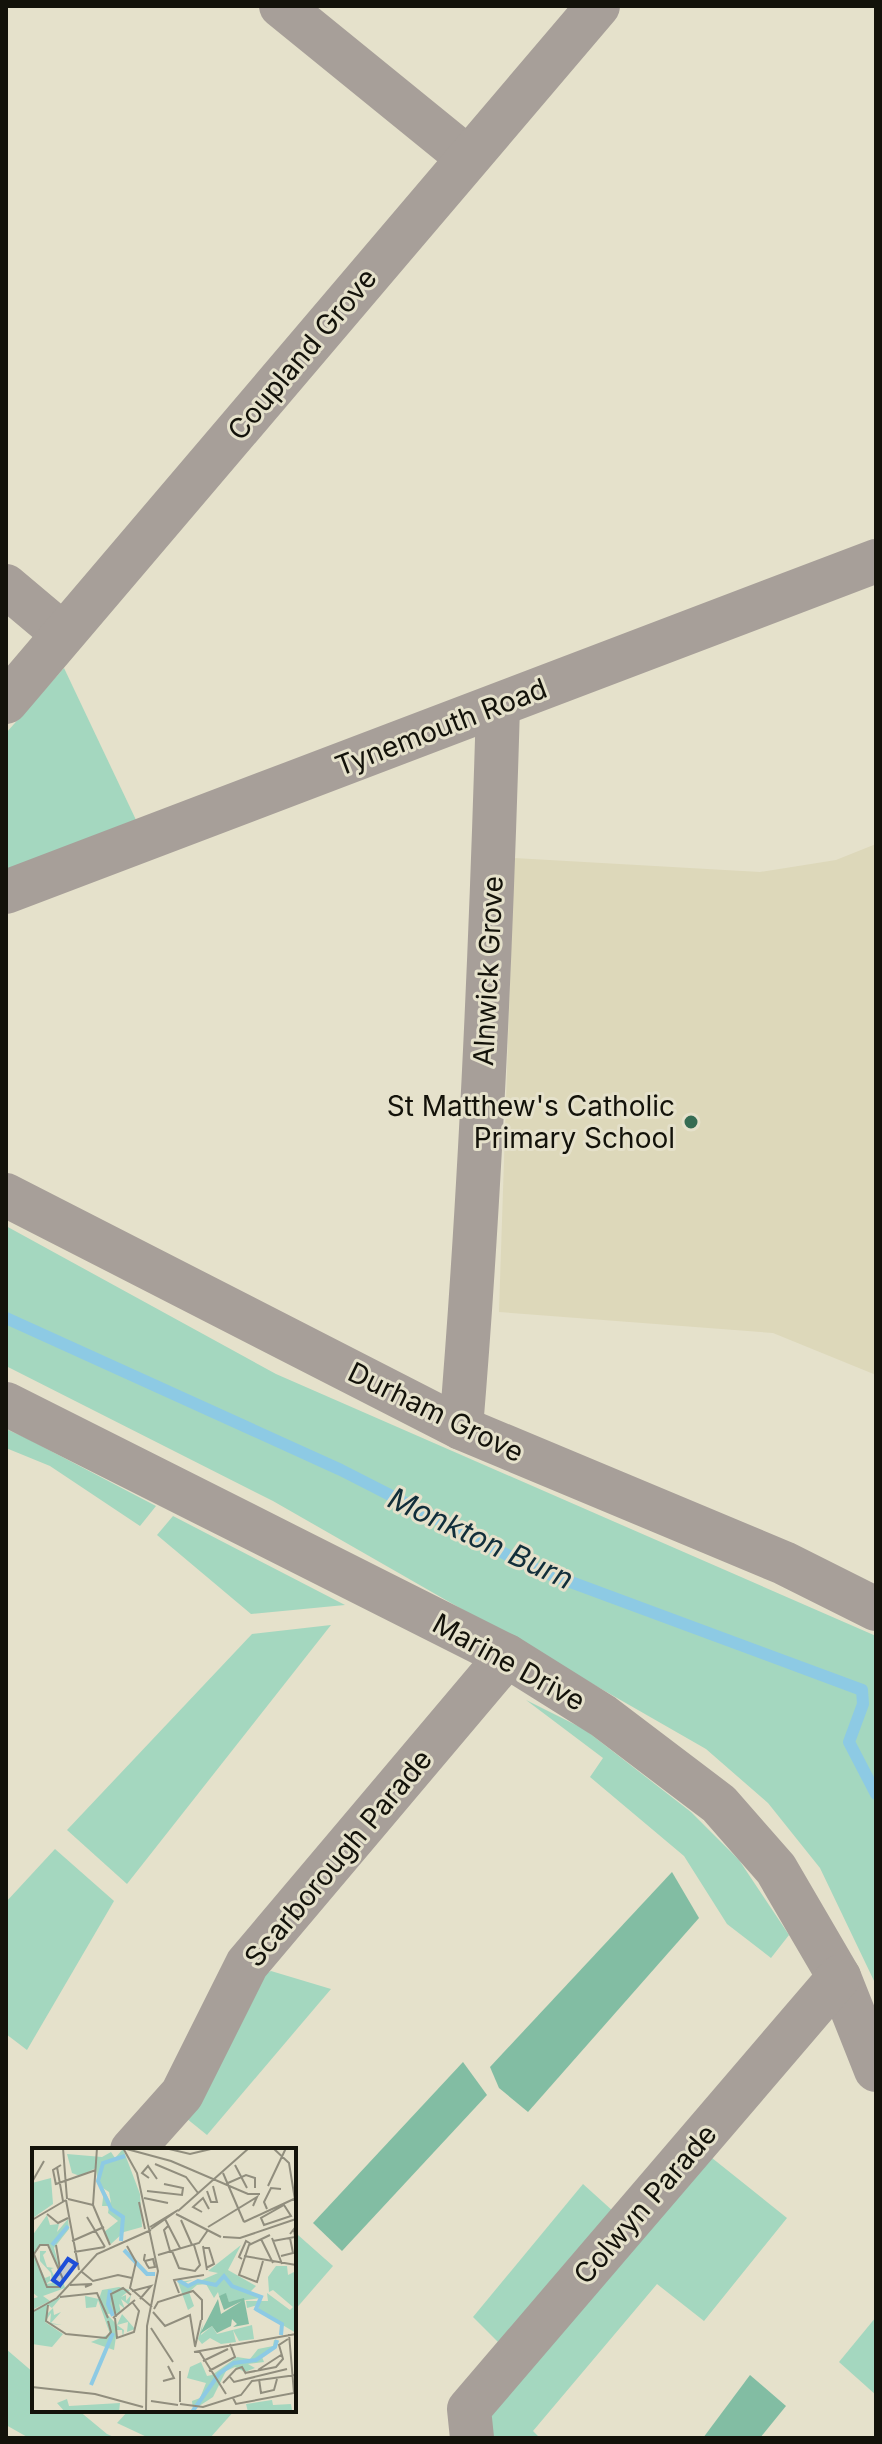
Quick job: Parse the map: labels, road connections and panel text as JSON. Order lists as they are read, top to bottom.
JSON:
{
  "streets": {
    "street": [
      "Coupland Grove",
      "Tynemouth Road",
      "Alnwick Grove",
      "Durham Grove",
      "Marine Drive",
      "Scarborough Parade",
      "Colwyn Parade"
    ]
  },
  "crossings": [
    ["Tynemouth Road", "Alnwick Grove"],
    ["Alnwick Grove", "Durham Grove"],
    ["Marine Drive", "Scarborough Parade"],
    ["Marine Drive", "Colwyn Parade"]
  ],
  "water": ["Monkton Burn"],
  "places": ["St Matthew's Catholic Primary School"]
}
